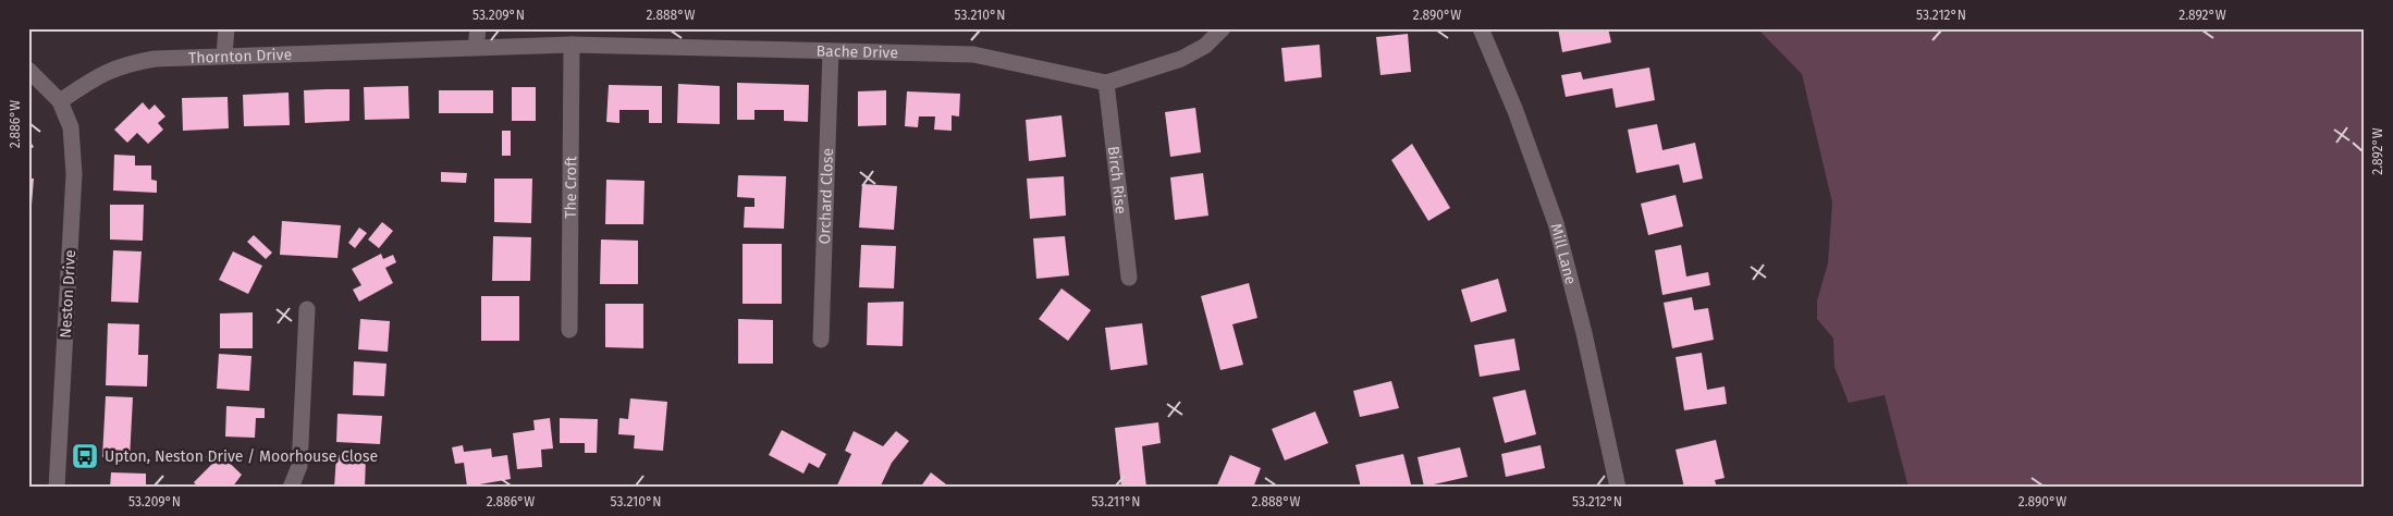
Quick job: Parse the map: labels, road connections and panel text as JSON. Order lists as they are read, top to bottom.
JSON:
{
  "streets": {
    "street": [
      "Bache Drive",
      "Thornton Drive",
      "Birch Rise",
      "The Croft",
      "Orchard Close",
      "Mill Lane",
      "Neston Drive"
    ]
  },
  "crossings": [
    ["Bache Drive", "Thornton Drive"],
    ["Bache Drive", "Birch Rise"],
    ["Bache Drive", "The Croft"],
    ["Bache Drive", "Orchard Close"],
    ["Thornton Drive", "Neston Drive"]
  ],
  "places": {
    "bus stop": ["Upton, Neston Drive / Moorhouse Close"]
  },
  "coordinates": [
    "53.209°N",
    "2.888°W",
    "53.210°N",
    "2.890°W",
    "53.212°N",
    "2.892°W",
    "2.886°W",
    "53.211°N"
  ]
}
